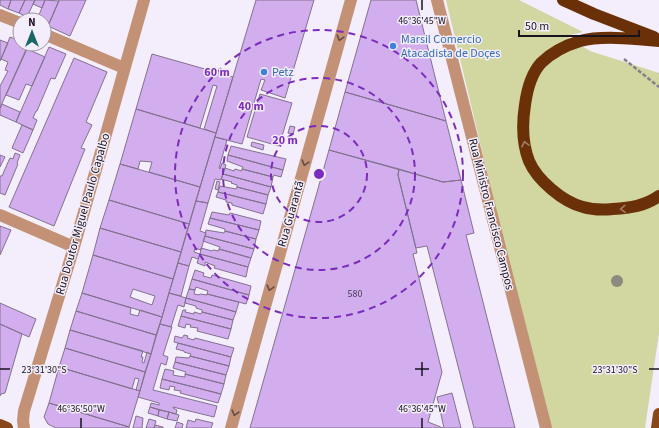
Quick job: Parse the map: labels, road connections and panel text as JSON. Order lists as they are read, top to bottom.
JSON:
{
  "streets": {
    "street": ["Rua Doutor Miguel Paulo Capalbo", "Rua Guarantã", "Rua Ministro Francisco Campos"]
  },
  "one_way": ["Rua Guarantã"],
  "places": ["Marsil Comercio Atacadista de Doçes", "Petz"],
  "house_numbers": ["580"],
  "scale_bar": "50 m",
  "north": "top",
  "coordinates": ["46°36'45\"W", "23°31'30\"S", "46°36'50\"W"],
  "rings": ["60 m", "40 m", "20 m"]
}
